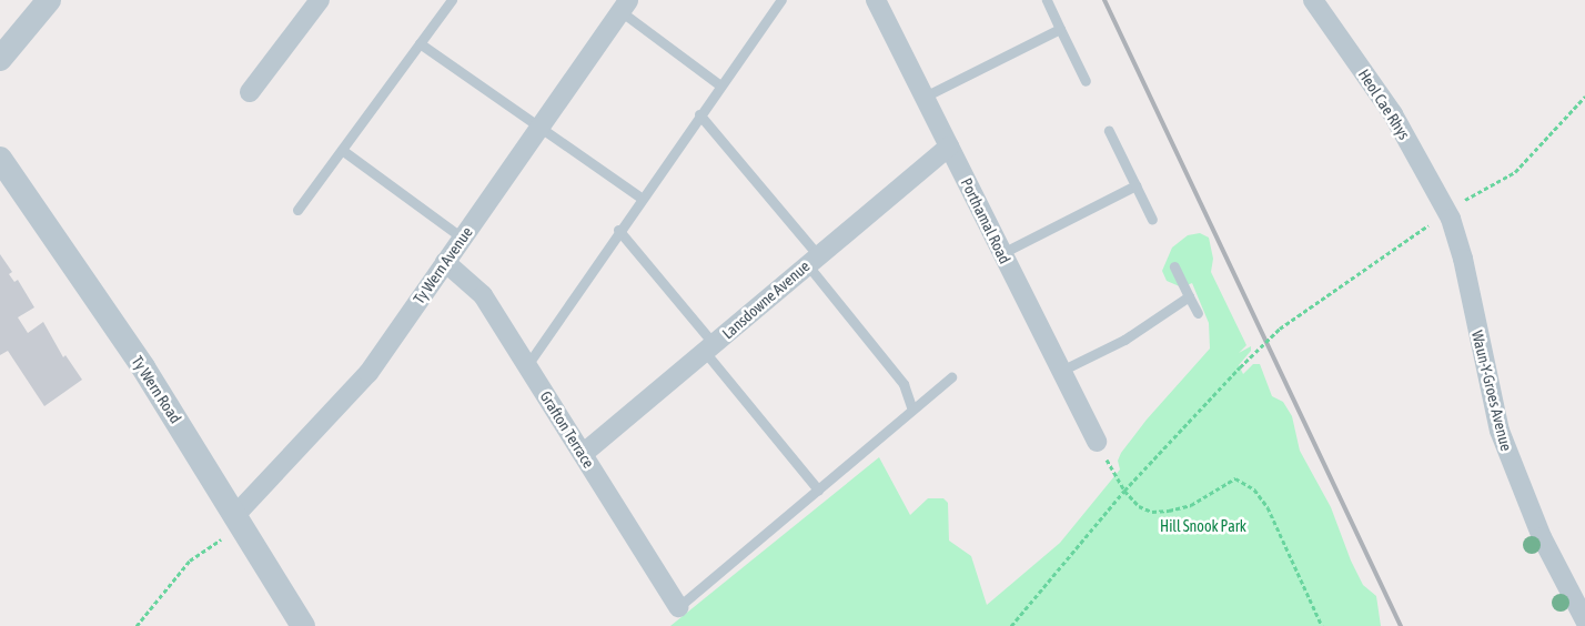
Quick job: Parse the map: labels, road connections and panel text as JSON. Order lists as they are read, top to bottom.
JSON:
{
  "streets": {
    "street": [
      "Heol Cae Rhys",
      "Porthamal Road",
      "Ty Wern Avenue",
      "Lansdowne Avenue",
      "Ty Wern Road",
      "Waun-Y-Groes Avenue",
      "Grafton Terrace"
    ]
  },
  "crossings": [
    ["Heol Cae Rhys", "Waun-Y-Groes Avenue"],
    ["Porthamal Road", "Lansdowne Avenue"],
    ["Ty Wern Avenue", "Ty Wern Road"],
    ["Ty Wern Avenue", "Grafton Terrace"],
    ["Lansdowne Avenue", "Grafton Terrace"]
  ],
  "parks": ["Hill Snook Park"]
}
